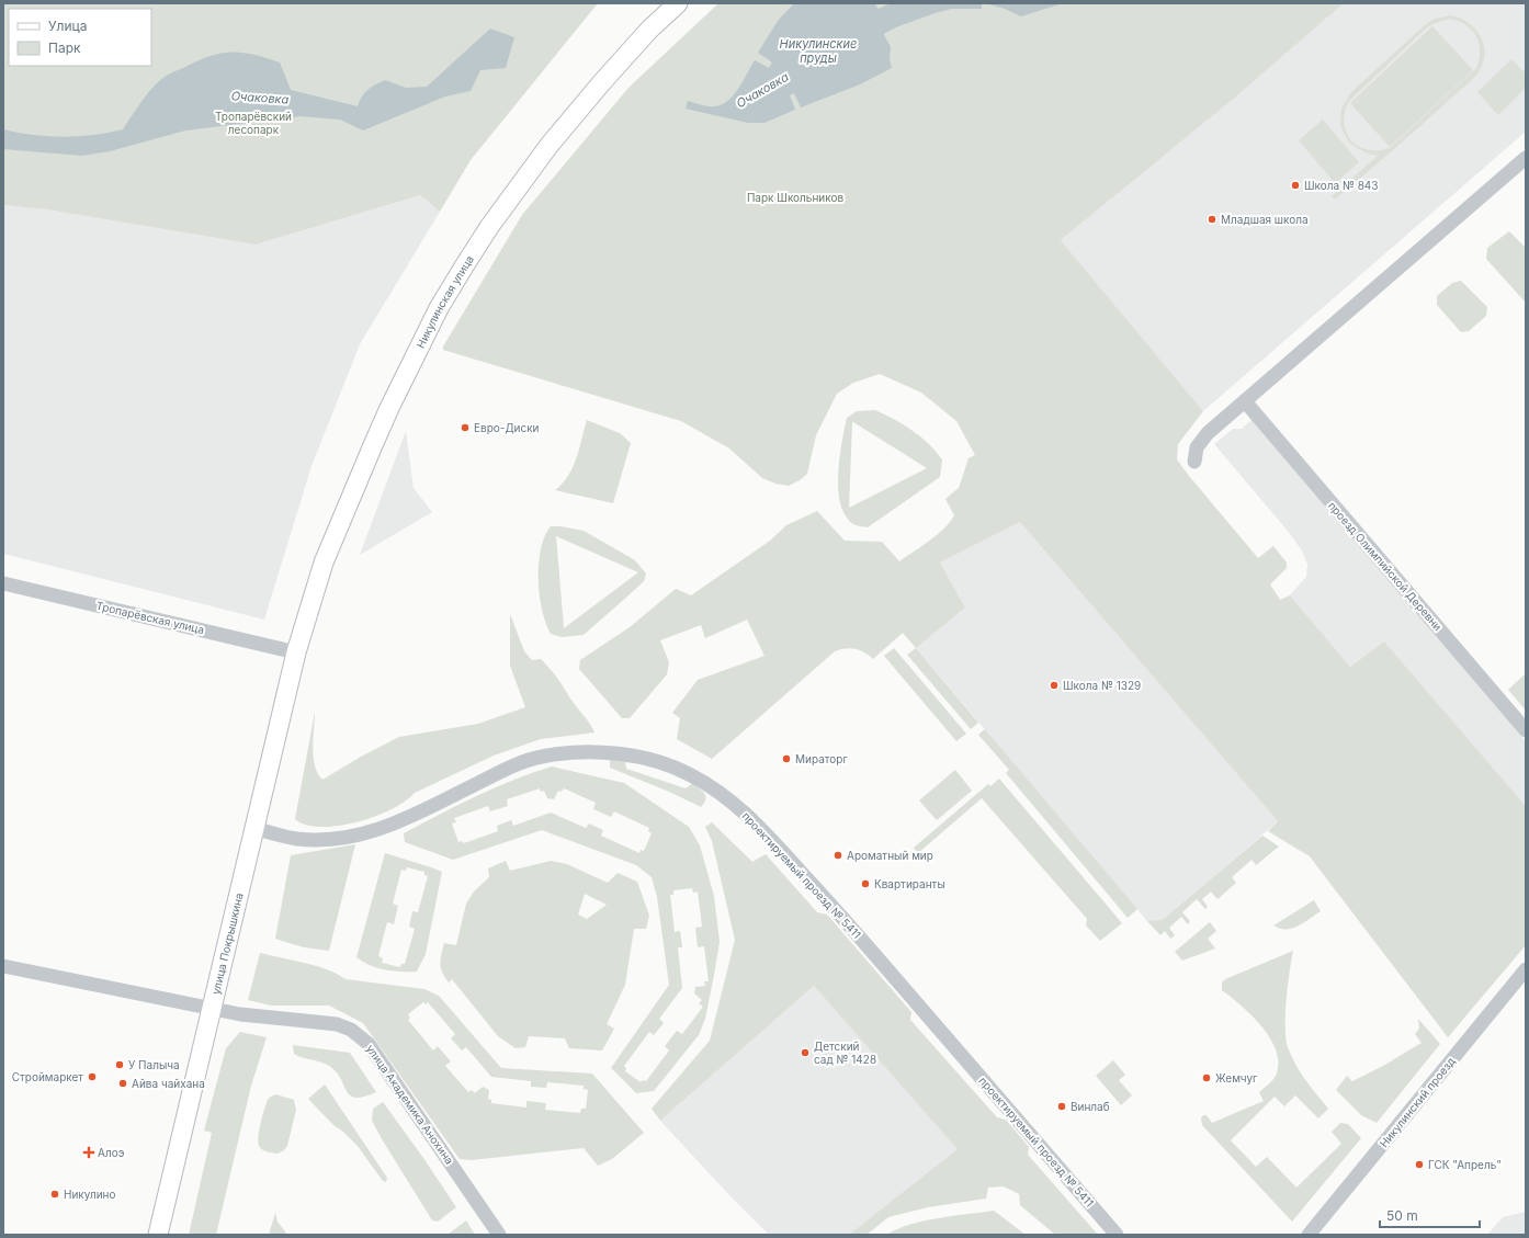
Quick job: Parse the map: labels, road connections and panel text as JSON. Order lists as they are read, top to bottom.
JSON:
{
  "streets": {
    "main road": ["Никулинская улица", "улица Покрышкина"],
    "street": [
      "проезд Олимпийской Деревни",
      "Тропарёвская улица",
      "проектируемый проезд № 5411",
      "Никулинский проезд",
      "улица Академика Анохина"
    ]
  },
  "crossings": [
    ["Никулинская улица", "Тропарёвская улица"],
    ["Никулинская улица", "улица Покрышкина"],
    ["Тропарёвская улица", "улица Покрышкина"],
    ["проектируемый проезд № 5411", "улица Покрышкина"],
    ["улица Покрышкина", "улица Академика Анохина"]
  ],
  "water": ["Никулинские пруды", "Очаковка"],
  "parks": ["Тропарёвский лесопарк", "Парк Школьников"],
  "places": {
    "other": [
      "Школа № 843",
      "Младшая школа",
      "Евро-Диски",
      "Школа № 1329",
      "Мираторг",
      "Ароматный мир",
      "Квартиранты",
      "Детский сад № 1428",
      "У Палыча",
      "Строймаркет",
      "Жемчуг",
      "Айва чайхана",
      "Винлаб",
      "ГСК \"Апрель\"",
      "Никулино"
    ],
    "health": ["Алоэ"]
  },
  "legend": ["Улица", "Парк"],
  "scale_bar": "50 m"
}
